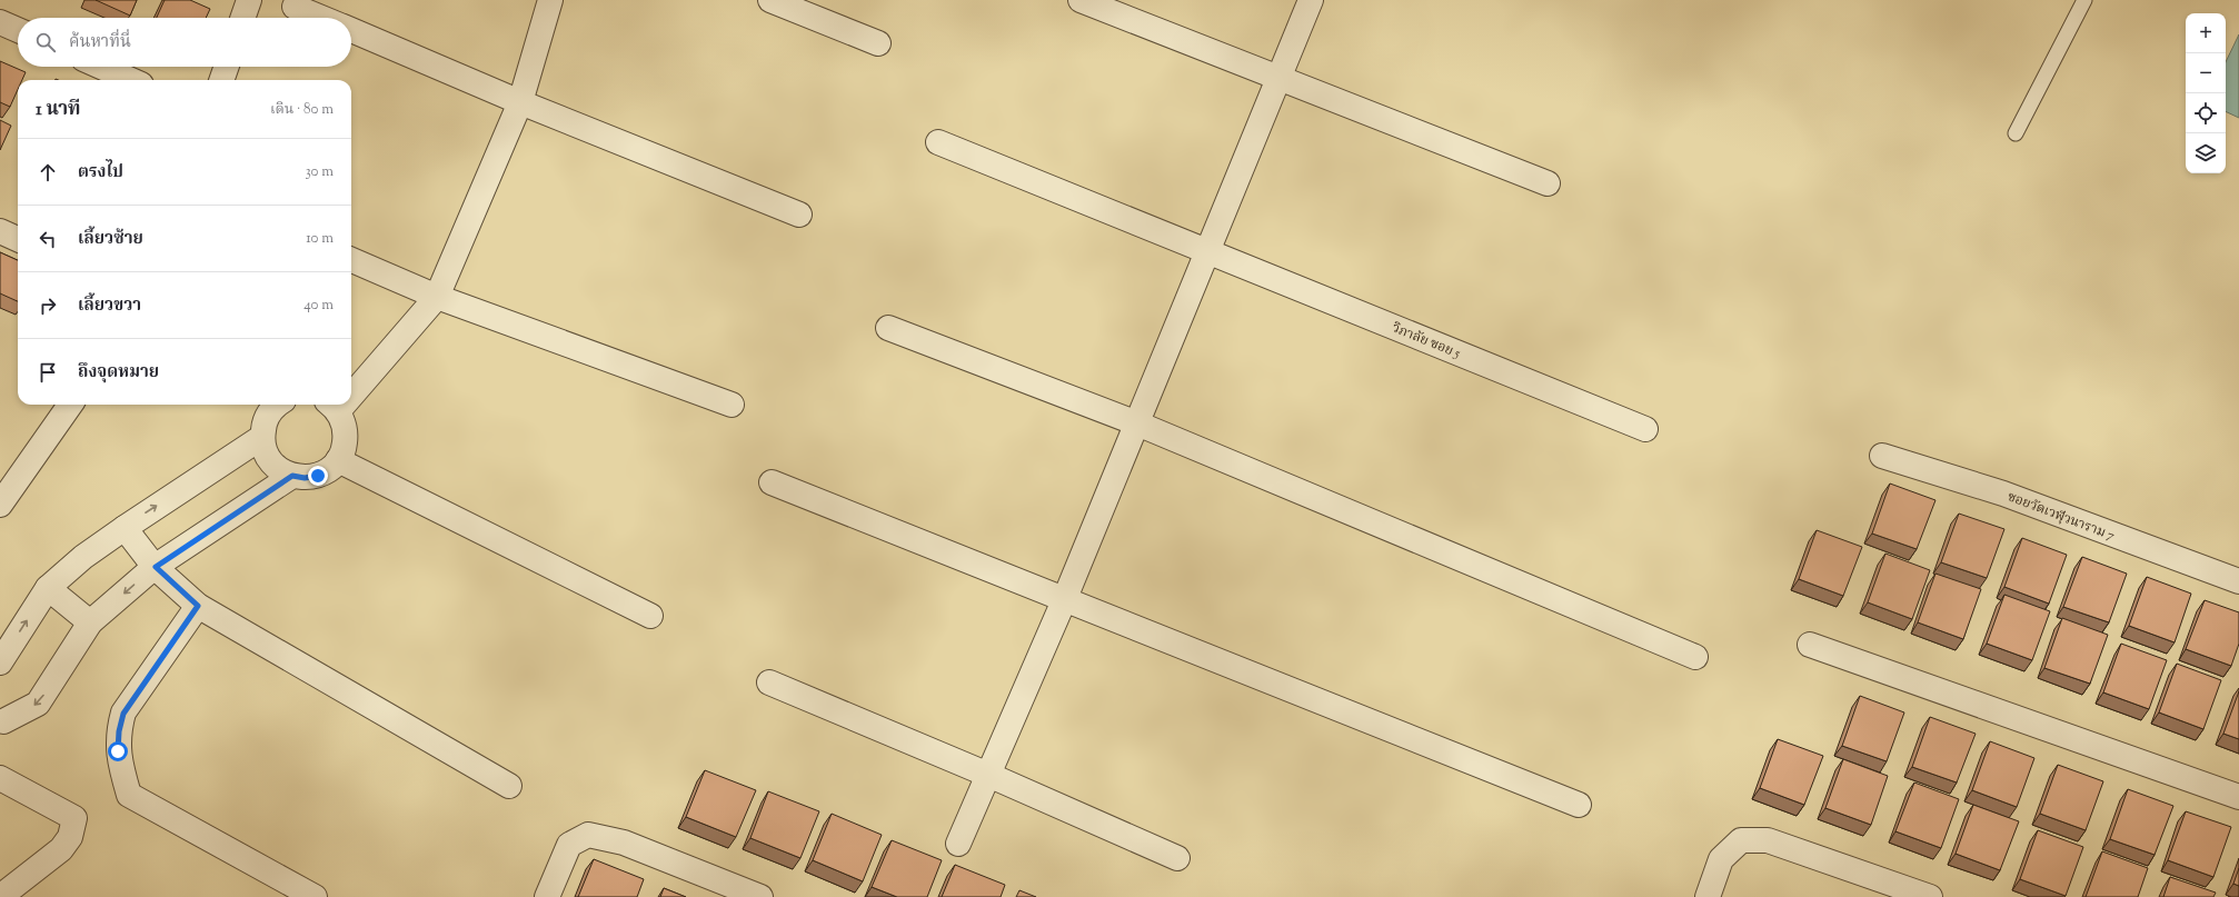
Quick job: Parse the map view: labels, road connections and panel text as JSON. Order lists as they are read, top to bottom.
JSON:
{
  "streets": {
    "street": ["วิภาลัย ซอย 5", "ซอยวัดเวฬุวนาราม 7"]
  },
  "page": {
    "map_buttons": ["+", "−"],
    "search": "ค้นหาที่นี่",
    "heading": ["1 นาที", "เดิน · 80 m"],
    "list": [
      ["ตรงไป", "30 m"],
      ["เลี้ยวซ้าย", "10 m"],
      ["เลี้ยวขวา", "40 m"],
      "ถึงจุดหมาย"
    ]
  }
}
